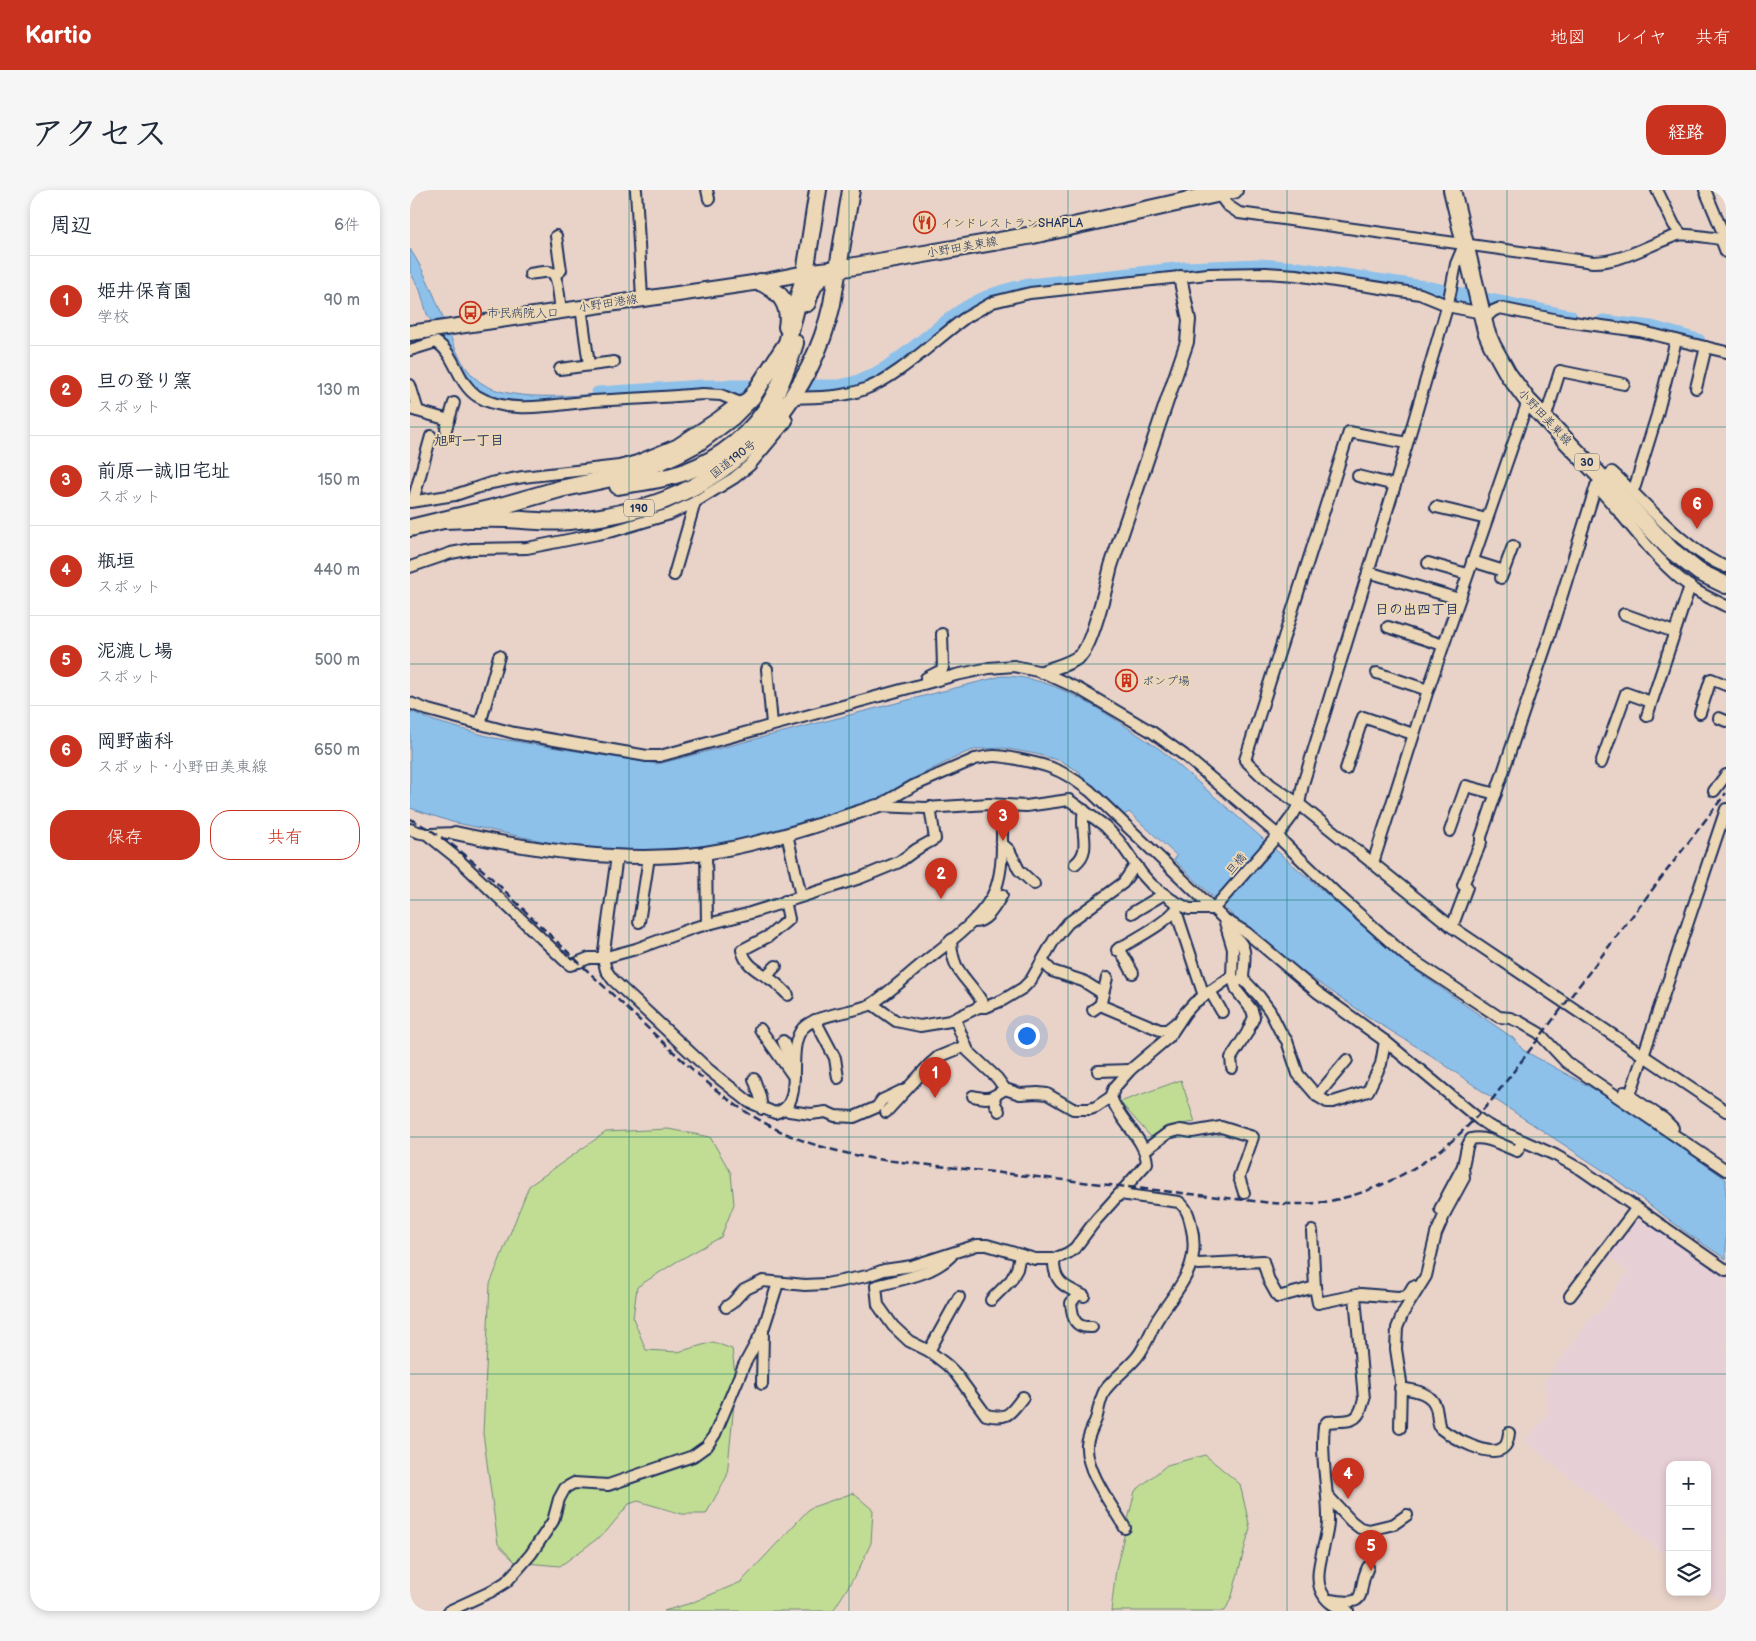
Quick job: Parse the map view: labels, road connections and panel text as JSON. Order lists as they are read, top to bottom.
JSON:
{
  "streets": {
    "main road": [
      "小野田美東線",
      "小野田港線",
      "国道190号",
      "30",
      "190"
    ],
    "street": ["旦橋"]
  },
  "crossings": [
    ["小野田美東線", "小野田港線"],
    ["小野田美東線", "国道190号"],
    ["小野田美東線", "旦橋"],
    ["小野田港線", "国道190号"]
  ],
  "districts": ["旭町一丁目", "日の出四丁目"],
  "places": {
    "restaurant": ["インドレストランSHAPLA"],
    "bus stop": ["市民病院入口"],
    "building": ["ポンプ場"]
  },
  "page": {
    "header": "Kartio",
    "nav": ["地図", "レイヤ", "共有"],
    "title": "アクセス",
    "buttons": [
      "経路",
      ["保存", "共有"]
    ],
    "heading": ["周辺", "6件"],
    "list": [
      {
        "mark": "1",
        "name": "姫井保育園",
        "note": "学校",
        "value": "90 m"
      },
      {
        "mark": "2",
        "name": "旦の登り窯",
        "note": "スポット",
        "value": "130 m"
      },
      {
        "mark": "3",
        "name": "前原一誠旧宅址",
        "note": "スポット",
        "value": "150 m"
      },
      {
        "mark": "4",
        "name": "瓶垣",
        "note": "スポット",
        "value": "440 m"
      },
      {
        "mark": "5",
        "name": "泥漉し場",
        "note": "スポット",
        "value": "500 m"
      },
      {
        "mark": "6",
        "name": "岡野歯科",
        "note": "スポット · 小野田美東線",
        "value": "650 m"
      }
    ],
    "pins": [
      "6",
      "3",
      "2",
      "1",
      "4",
      "5"
    ],
    "map_buttons": ["+", "−"]
  }
}
